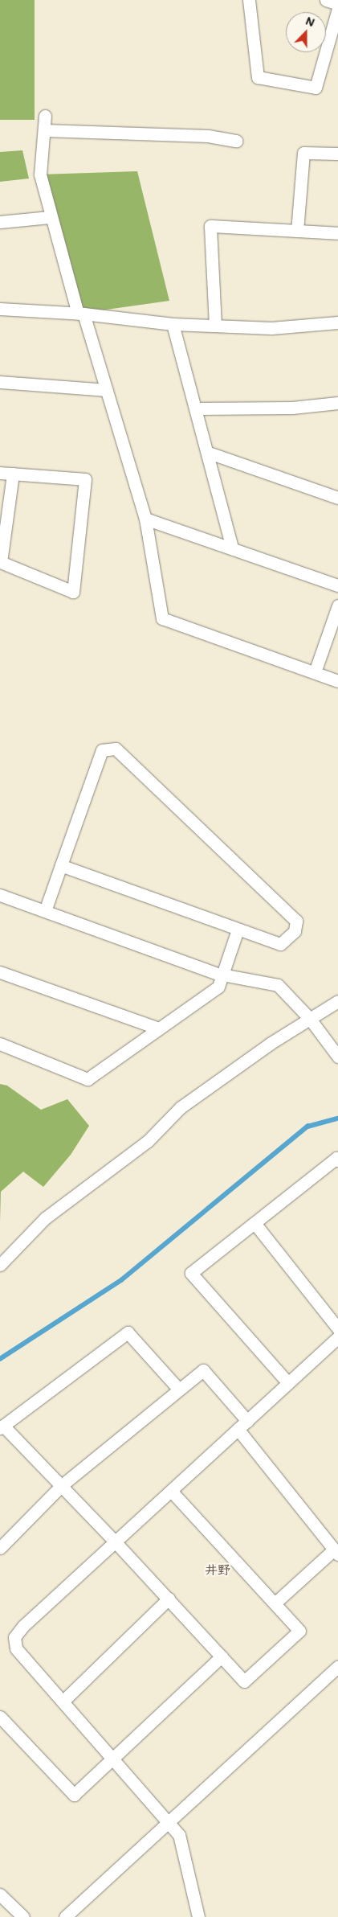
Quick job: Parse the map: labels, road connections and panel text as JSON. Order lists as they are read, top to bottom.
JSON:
{
  "districts": ["井野"],
  "north": "top"
}
